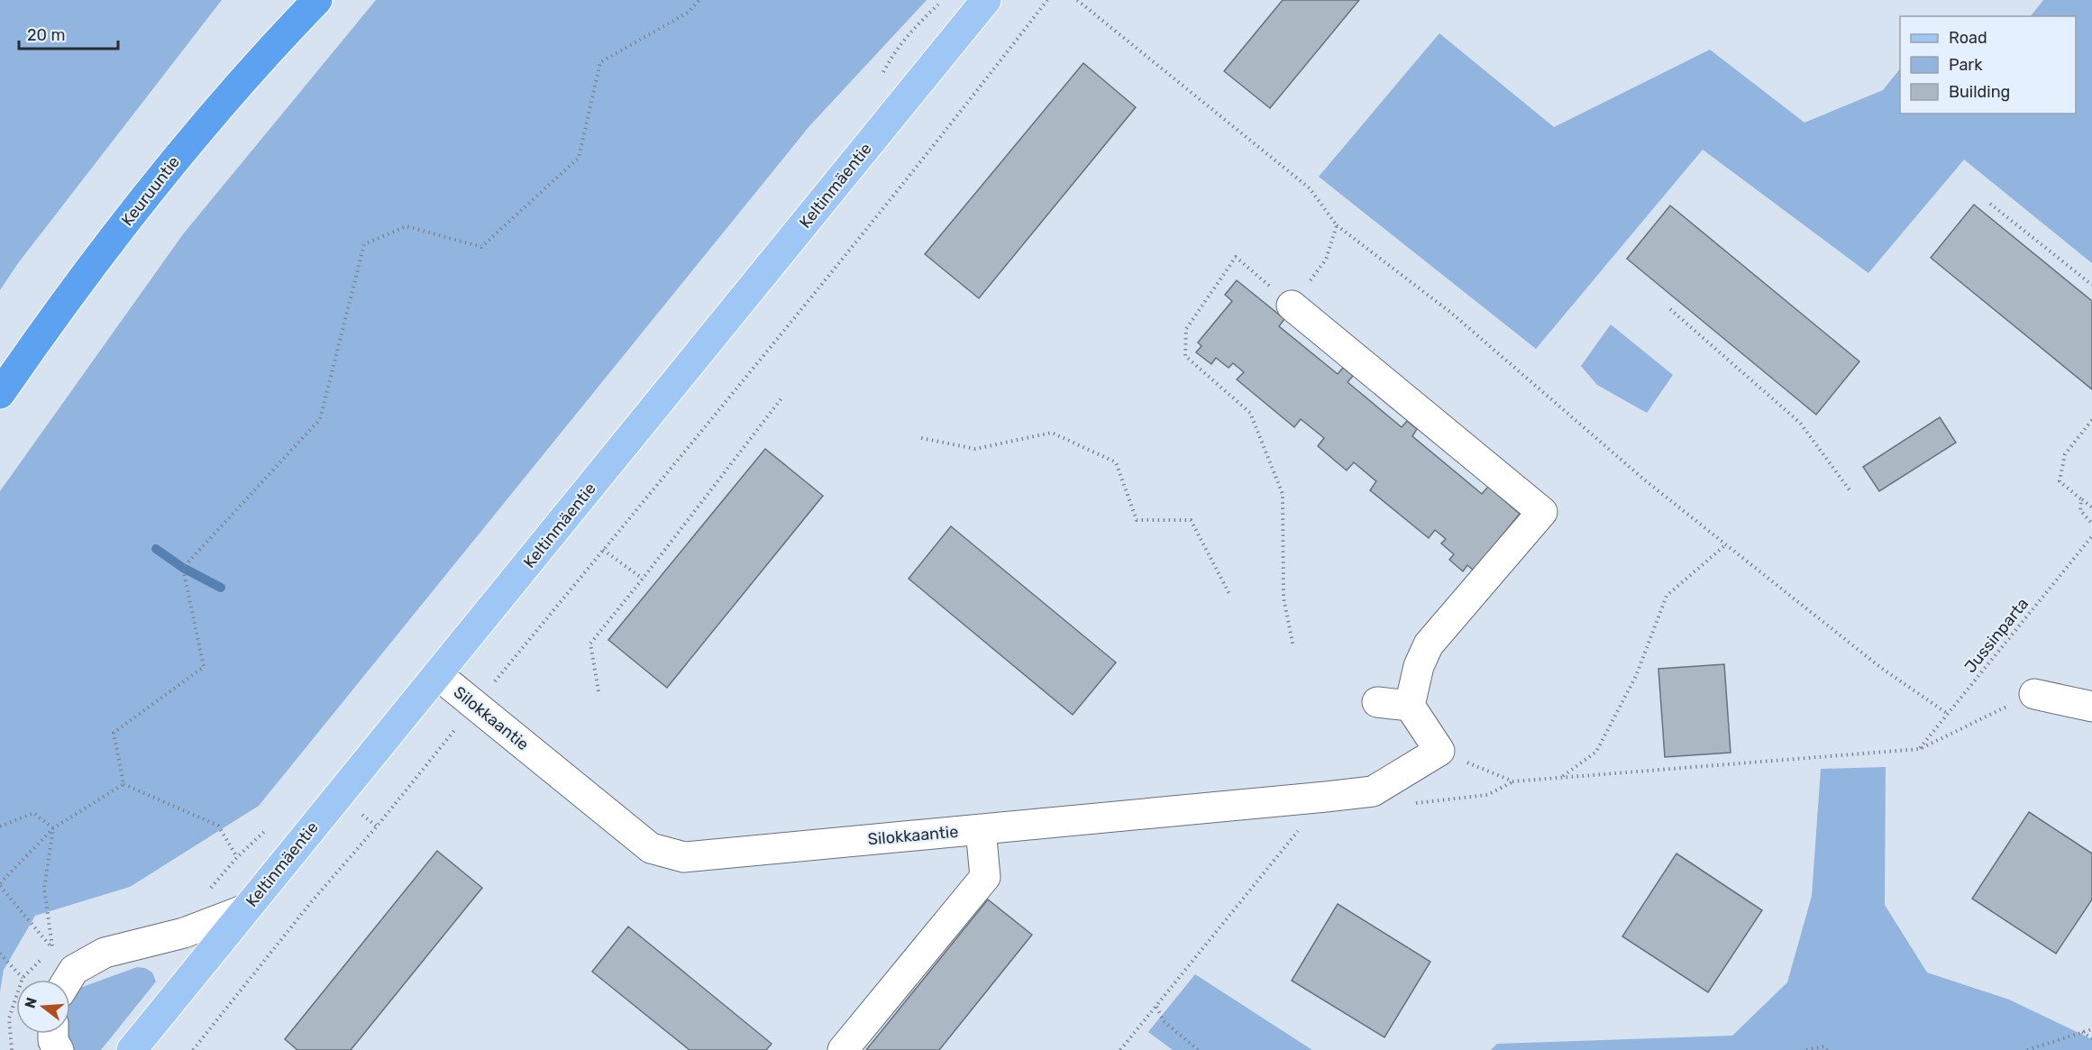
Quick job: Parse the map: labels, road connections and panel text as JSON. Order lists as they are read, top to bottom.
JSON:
{
  "streets": {
    "highway": ["Keuruuntie"],
    "main road": ["Keltinmäentie"],
    "street": ["Silokkaantie"],
    "path": ["Jussinparta"]
  },
  "crossings": [
    ["Keltinmäentie", "Silokkaantie"]
  ],
  "legend": ["Road", "Park", "Building"],
  "scale_bar": "20 m",
  "north": "left"
}
